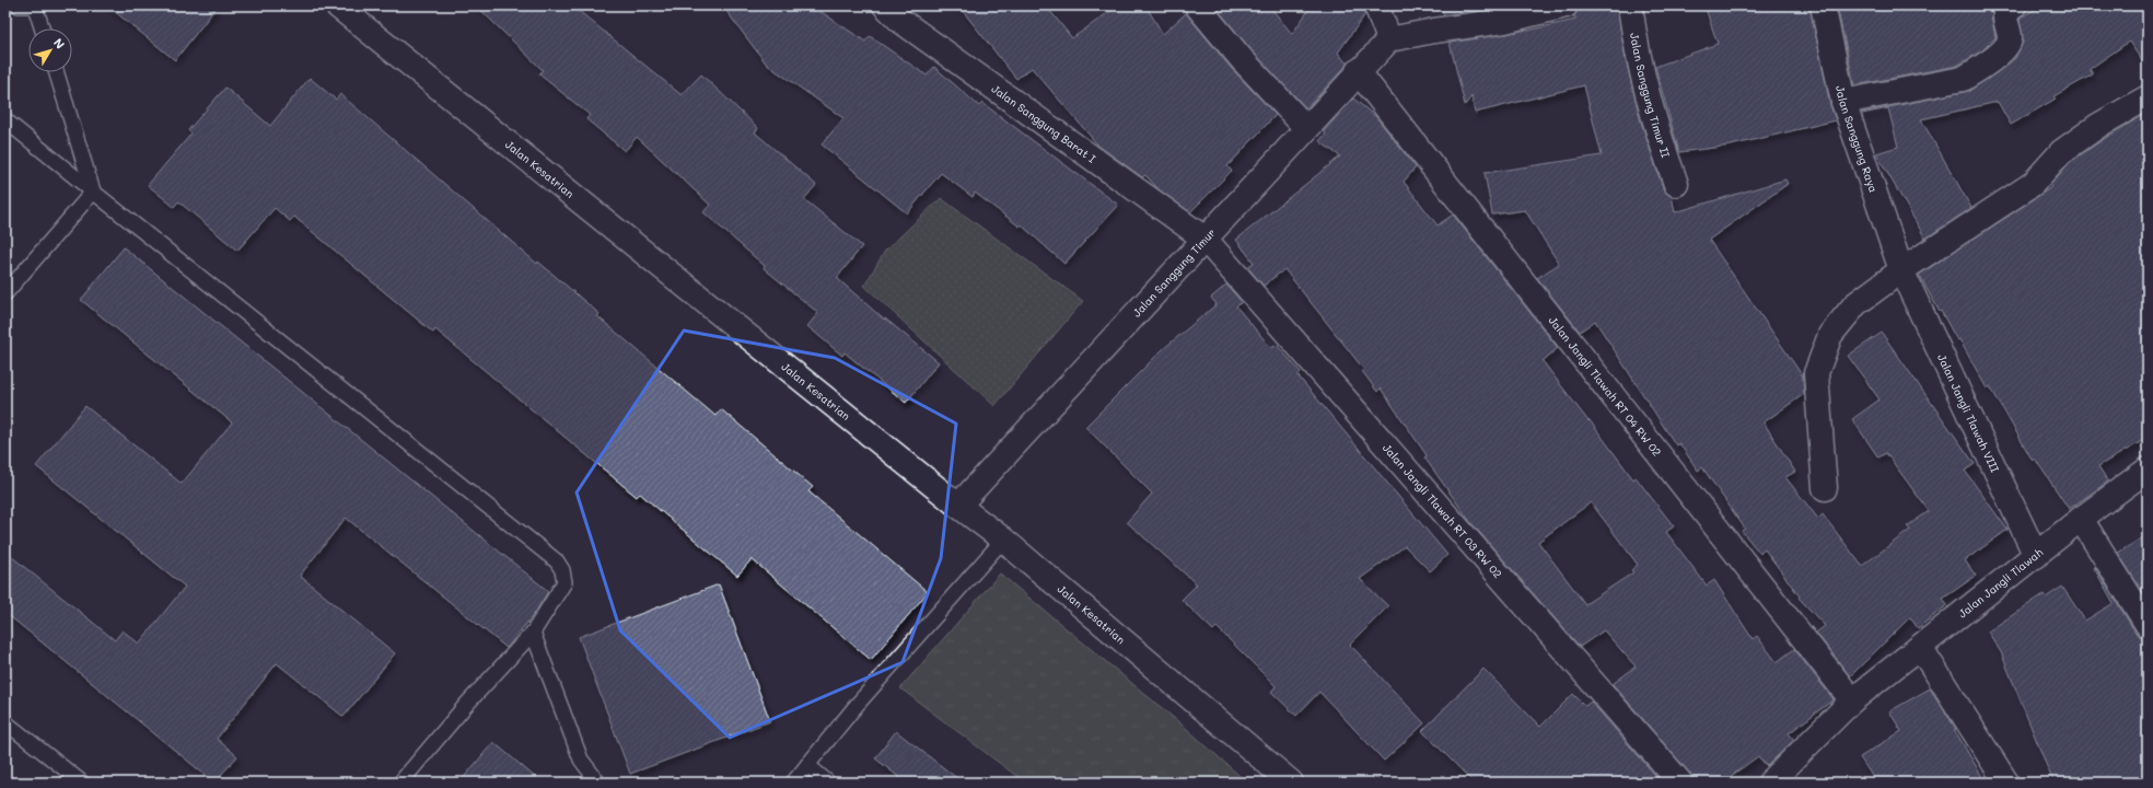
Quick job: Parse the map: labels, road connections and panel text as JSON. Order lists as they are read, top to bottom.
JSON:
{
  "streets": {
    "street": [
      "Jalan Sanggung Timur II",
      "Jalan Sanggung Barat I",
      "Jalan Sanggung Raya",
      "Jalan Kesatrian",
      "Jalan Sanggung Timur",
      "Jalan Jangli Tlawah RT 04 RW 02",
      "Jalan Jangli Tlawah VIII",
      "Jalan Jangli Tlawah RT 03 RW 02",
      "Jalan Jangli Tlawah"
    ]
  },
  "crossings": [
    ["Jalan Sanggung Barat I", "Jalan Sanggung Timur"],
    ["Jalan Sanggung Barat I", "Jalan Jangli Tlawah RT 03 RW 02"],
    ["Jalan Sanggung Raya", "Jalan Jangli Tlawah VIII"],
    ["Jalan Kesatrian", "Jalan Sanggung Timur"],
    ["Jalan Sanggung Timur", "Jalan Jangli Tlawah RT 04 RW 02"],
    ["Jalan Sanggung Timur", "Jalan Jangli Tlawah RT 03 RW 02"],
    ["Jalan Jangli Tlawah RT 04 RW 02", "Jalan Jangli Tlawah"],
    ["Jalan Jangli Tlawah VIII", "Jalan Jangli Tlawah"]
  ],
  "north": "top right"
}
